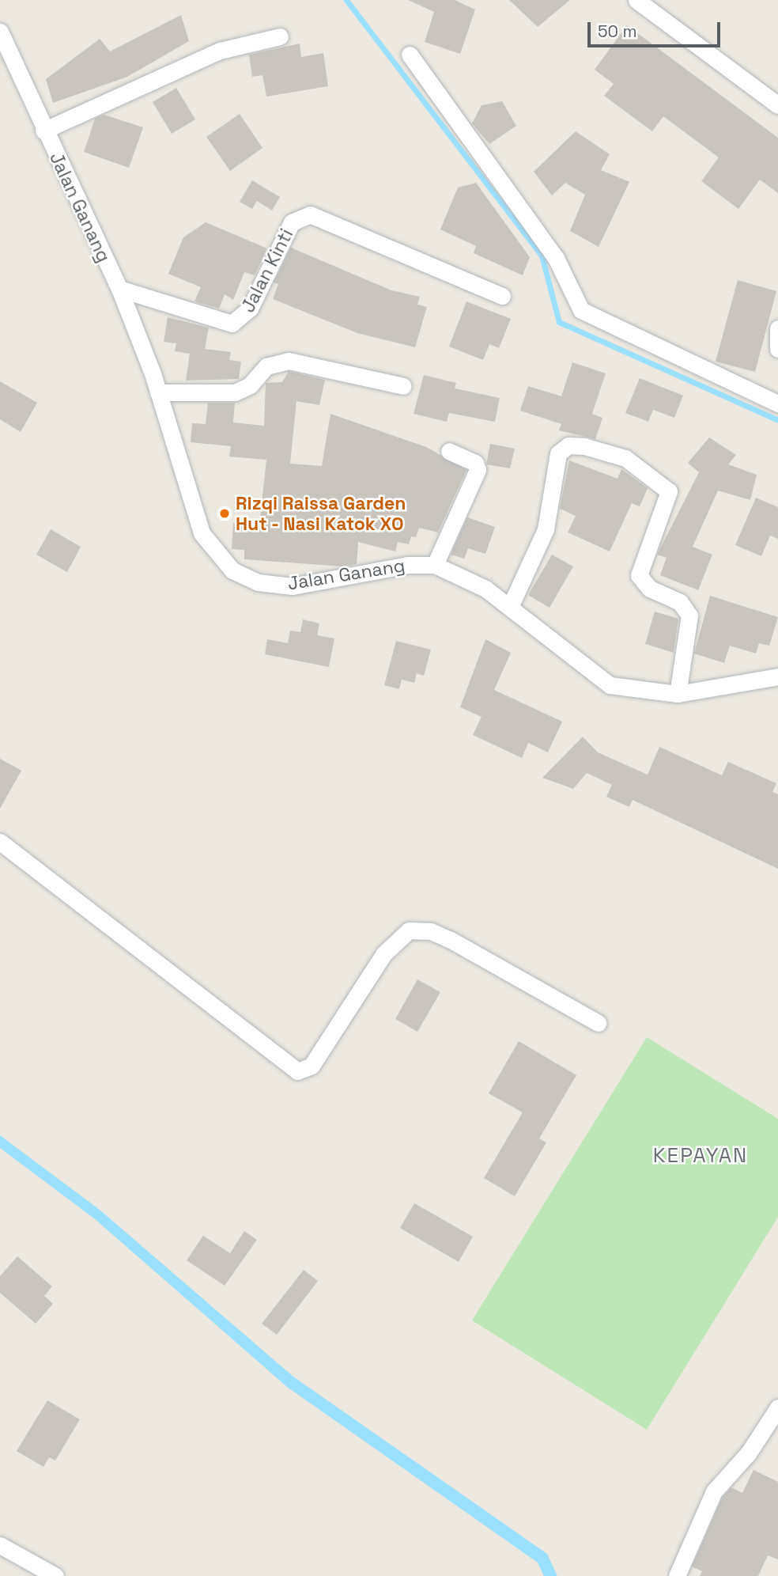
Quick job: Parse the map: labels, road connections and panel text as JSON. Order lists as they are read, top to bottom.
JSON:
{
  "streets": {
    "street": ["Jalan Ganang", "Jalan Kinti"]
  },
  "crossings": [
    ["Jalan Ganang", "Jalan Kinti"]
  ],
  "districts": ["KEPAYAN"],
  "places": ["Rizqi Raissa Garden Hut - Nasi Katok XO"],
  "scale_bar": "50 m"
}
